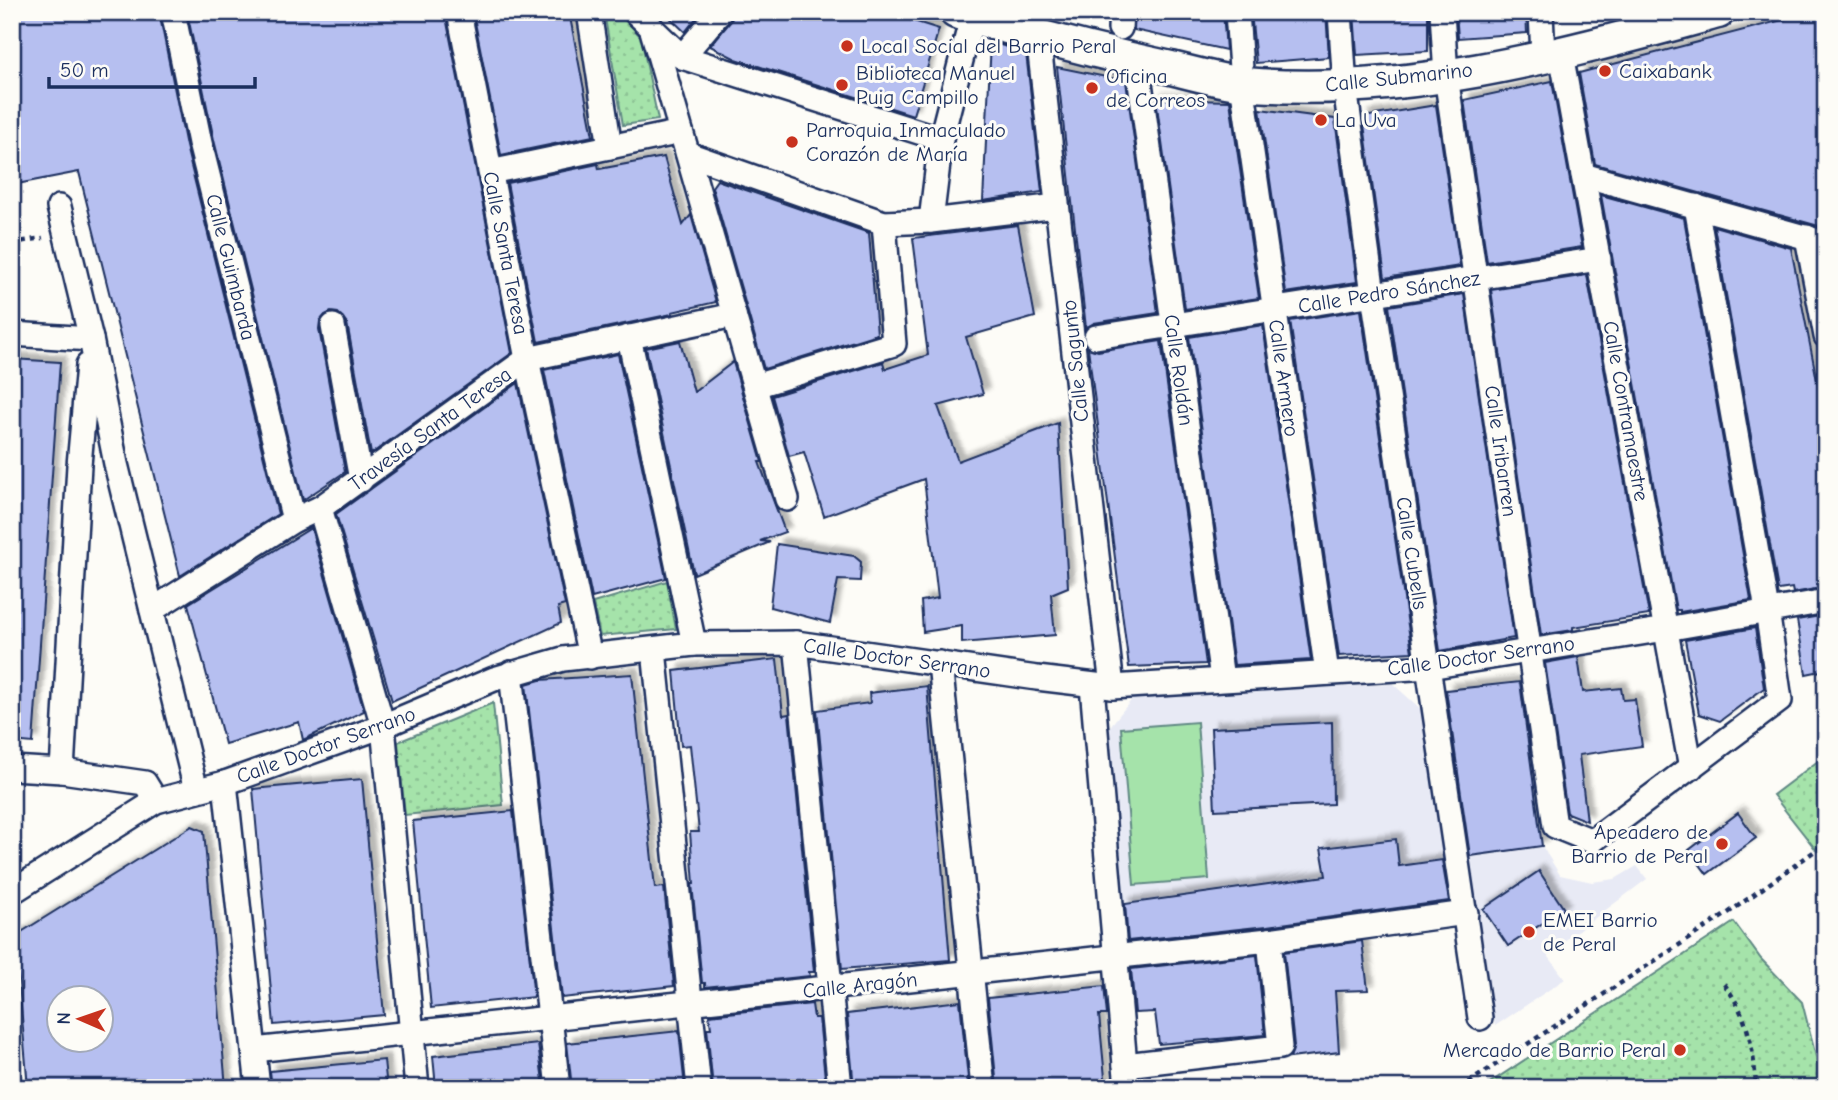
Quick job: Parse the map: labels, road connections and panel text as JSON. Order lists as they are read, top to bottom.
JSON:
{
  "streets": {
    "main road": ["Calle Submarino"],
    "street": [
      "Calle Santa Teresa",
      "Calle Guimbarda",
      "Calle Pedro Sánchez",
      "Calle Sagunto",
      "Calle Roldán",
      "Calle Armero",
      "Calle Contramaestre",
      "Travesía Santa Teresa",
      "Calle Iribarren",
      "Calle Cubells",
      "Calle Doctor Serrano",
      "Calle Aragón"
    ]
  },
  "crossings": [
    ["Calle Submarino", "Calle Sagunto"],
    ["Calle Submarino", "Calle Roldán"],
    ["Calle Submarino", "Calle Armero"],
    ["Calle Submarino", "Calle Contramaestre"],
    ["Calle Submarino", "Calle Iribarren"],
    ["Calle Submarino", "Calle Cubells"],
    ["Calle Santa Teresa", "Travesía Santa Teresa"],
    ["Calle Santa Teresa", "Calle Doctor Serrano"],
    ["Calle Guimbarda", "Travesía Santa Teresa"],
    ["Calle Pedro Sánchez", "Calle Roldán"],
    ["Calle Pedro Sánchez", "Calle Armero"],
    ["Calle Pedro Sánchez", "Calle Contramaestre"],
    ["Calle Pedro Sánchez", "Calle Iribarren"],
    ["Calle Pedro Sánchez", "Calle Cubells"],
    ["Calle Sagunto", "Calle Doctor Serrano"],
    ["Calle Sagunto", "Calle Aragón"],
    ["Calle Roldán", "Calle Doctor Serrano"],
    ["Calle Armero", "Calle Doctor Serrano"],
    ["Calle Contramaestre", "Calle Iribarren"],
    ["Calle Contramaestre", "Calle Doctor Serrano"],
    ["Calle Iribarren", "Calle Doctor Serrano"],
    ["Calle Cubells", "Calle Doctor Serrano"],
    ["Calle Cubells", "Calle Aragón"]
  ],
  "places": [
    "Local Social del Barrio Peral",
    "Caixabank",
    "Biblioteca Manuel Puig Campillo",
    "Oficina de Correos",
    "La Uva",
    "Parroquia Inmaculado Corazón de María",
    "Apeadero de Barrio de Peral",
    "EMEI Barrio de Peral",
    "Mercado de Barrio Peral"
  ],
  "scale_bar": "50 m",
  "north": "left"
}
